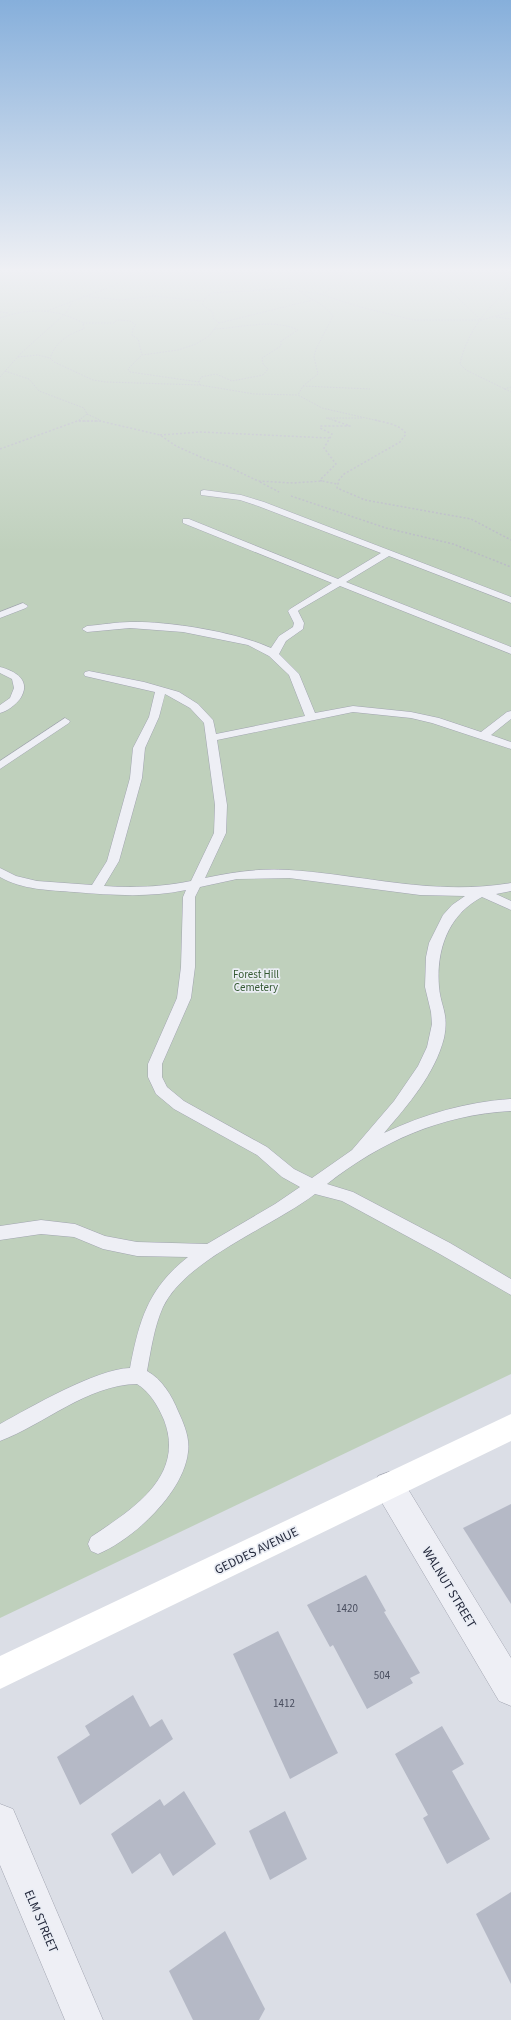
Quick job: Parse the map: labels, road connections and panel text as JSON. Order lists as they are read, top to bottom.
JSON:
{
  "streets": {
    "main road": ["GEDDES AVENUE"],
    "street": ["WALNUT STREET", "ELM STREET"]
  },
  "crossings": [
    ["GEDDES AVENUE", "WALNUT STREET"]
  ],
  "parks": ["Forest Hill Cemetery"],
  "house_numbers": ["1420", "504", "1412"]
}
